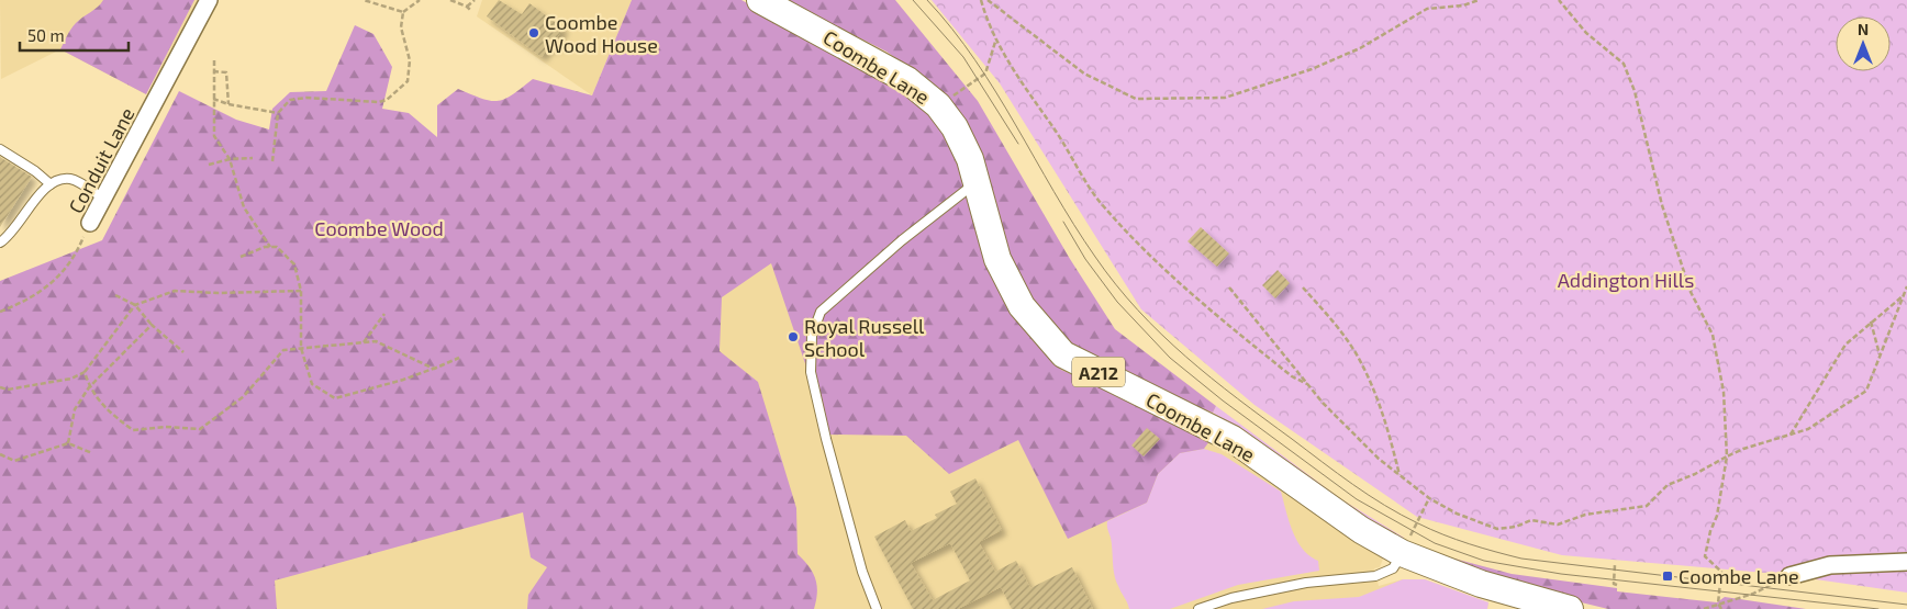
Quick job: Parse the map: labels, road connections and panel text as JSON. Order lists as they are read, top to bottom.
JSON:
{
  "streets": {
    "main road": ["Coombe Lane", "A212"],
    "street": ["Conduit Lane"]
  },
  "parks": ["Coombe Wood", "Addington Hills"],
  "places": {
    "other": ["Coombe Wood House", "Royal Russell School"],
    "transit": ["Coombe Lane"]
  },
  "scale_bar": "50 m",
  "north": "top"
}
